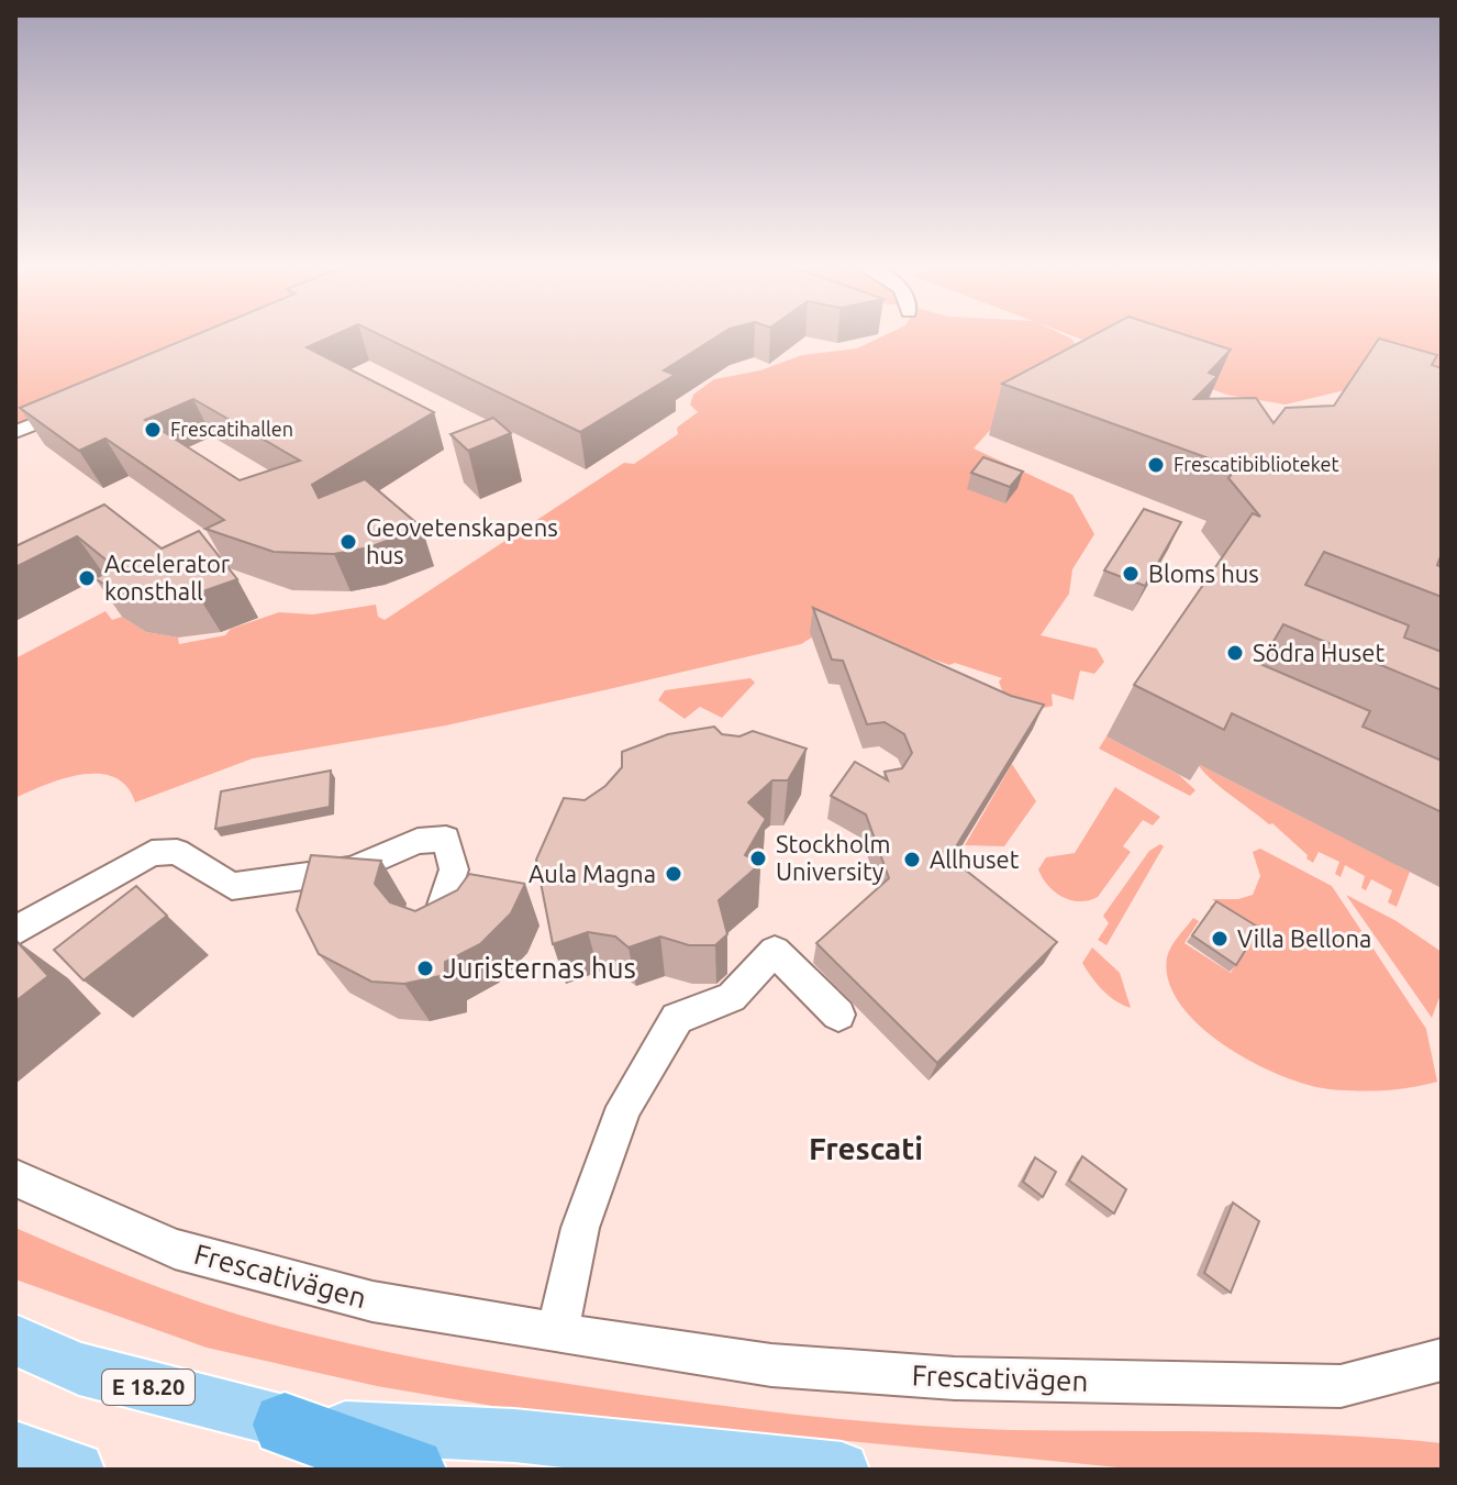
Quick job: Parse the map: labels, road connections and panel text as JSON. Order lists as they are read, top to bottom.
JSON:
{
  "streets": {
    "main road": ["E 18.20"],
    "street": ["Frescativägen"]
  },
  "districts": ["Frescati"],
  "places": [
    "Frescatihallen",
    "Frescatibiblioteket",
    "Geovetenskapens hus",
    "Bloms hus",
    "Accelerator konsthall",
    "Södra Huset",
    "Stockholm University",
    "Allhuset",
    "Aula Magna",
    "Villa Bellona",
    "Juristernas hus"
  ]
}
